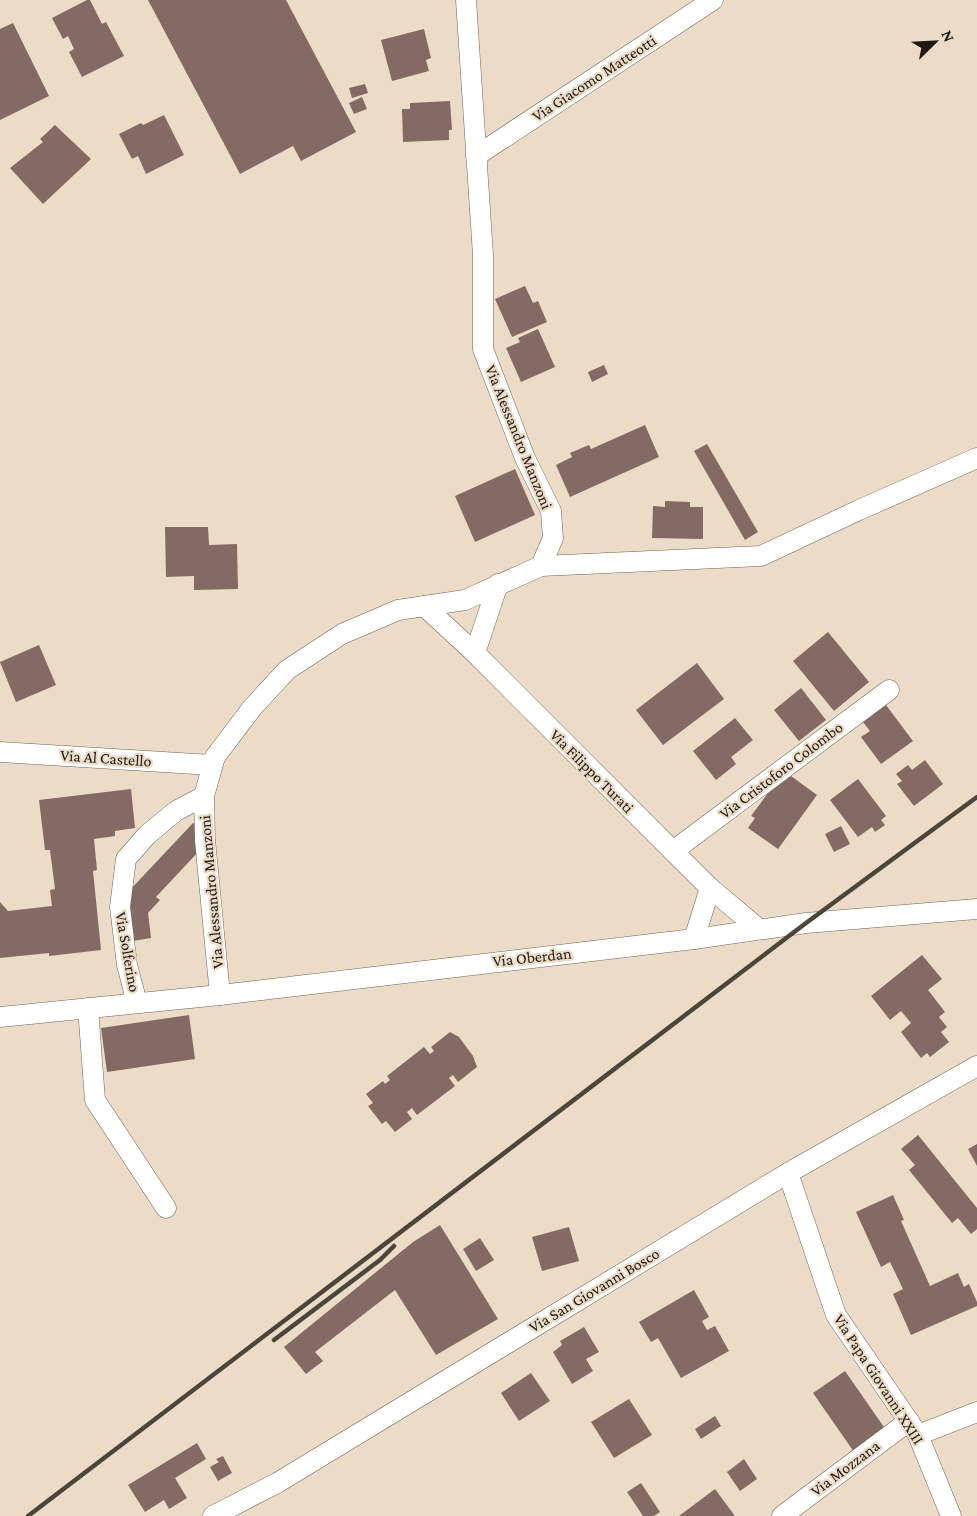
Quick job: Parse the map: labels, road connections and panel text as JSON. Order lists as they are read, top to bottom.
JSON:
{
  "streets": {
    "street": [
      "Via Giacomo Matteotti",
      "Via Alessandro Manzoni",
      "Via Al Castello",
      "Via Cristoforo Colombo",
      "Via Filippo Turati",
      "Via Solferino",
      "Via Oberdan",
      "Via San Giovanni Bosco",
      "Via Papa Giovanni XXIII",
      "Via Mozzana"
    ]
  },
  "crossings": [
    ["Via Giacomo Matteotti", "Via Alessandro Manzoni"],
    ["Via Alessandro Manzoni", "Via Al Castello"],
    ["Via Alessandro Manzoni", "Via Filippo Turati"],
    ["Via Alessandro Manzoni", "Via Solferino"],
    ["Via Alessandro Manzoni", "Via Oberdan"],
    ["Via Cristoforo Colombo", "Via Filippo Turati"],
    ["Via Filippo Turati", "Via Oberdan"],
    ["Via Solferino", "Via Oberdan"],
    ["Via San Giovanni Bosco", "Via Papa Giovanni XXIII"],
    ["Via Papa Giovanni XXIII", "Via Mozzana"]
  ],
  "north": "top right"
}
